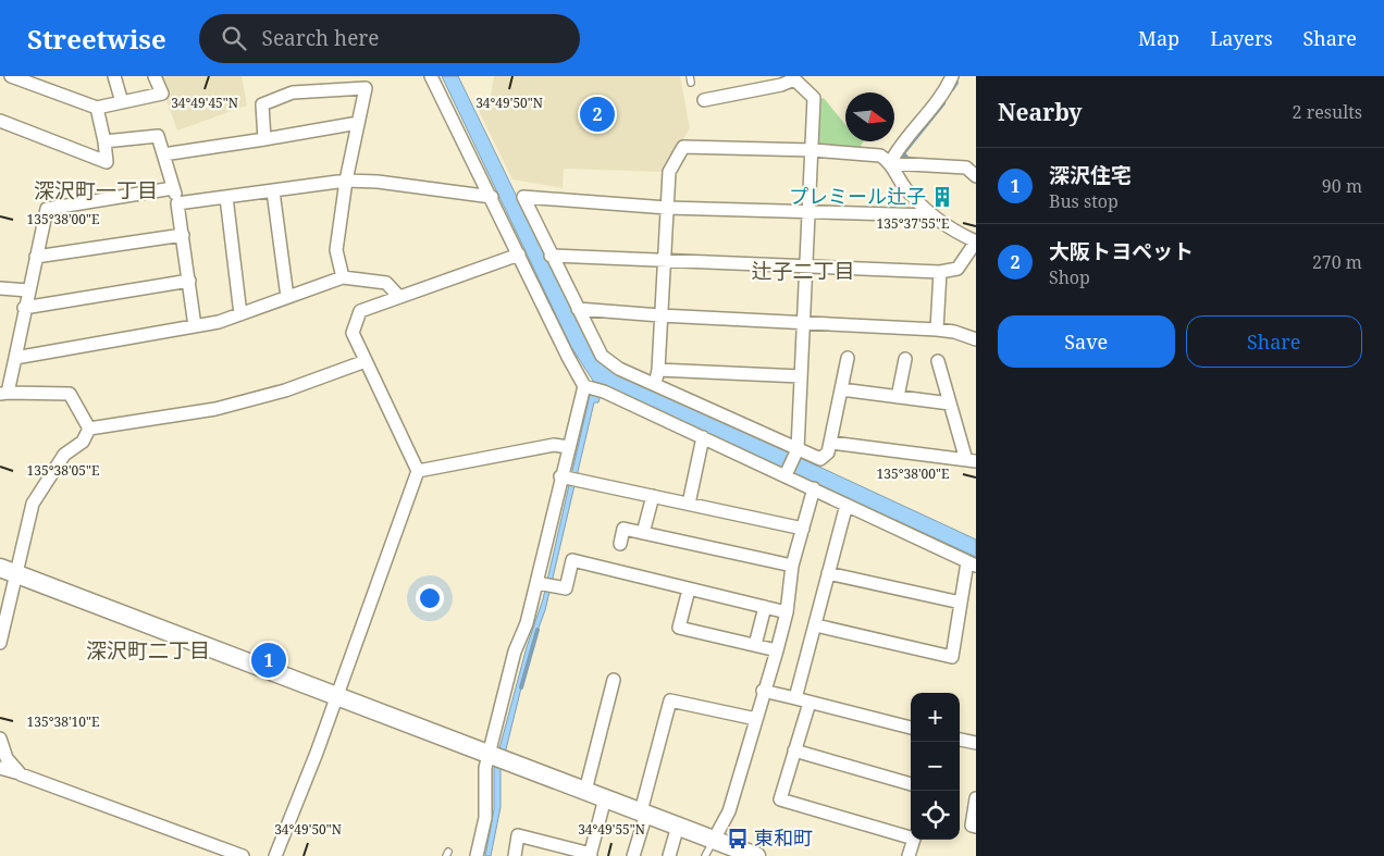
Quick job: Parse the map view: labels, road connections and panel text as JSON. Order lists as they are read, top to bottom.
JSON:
{
  "districts": ["深沢町一丁目", "辻子二丁目", "深沢町二丁目"],
  "places": {
    "building": ["プレミール辻子"],
    "bus stop": ["東和町"]
  },
  "north": "right",
  "page": {
    "header": "Streetwise",
    "search": "Search here",
    "nav": ["Map", "Layers", "Share"],
    "heading": ["Nearby", "2 results"],
    "pins": ["2", "1"],
    "list": [
      {
        "mark": "1",
        "name": "深沢住宅",
        "note": "Bus stop",
        "value": "90 m"
      },
      {
        "mark": "2",
        "name": "大阪トヨペット",
        "note": "Shop",
        "value": "270 m"
      }
    ],
    "buttons": ["Save", "Share"],
    "map_buttons": ["+", "−"]
  },
  "coordinates": [
    "34°49'45\"N",
    "34°49'50\"N",
    "135°38'00\"E",
    "135°37'55\"E",
    "135°38'05\"E",
    "135°38'10\"E",
    "34°49'55\"N"
  ]
}
